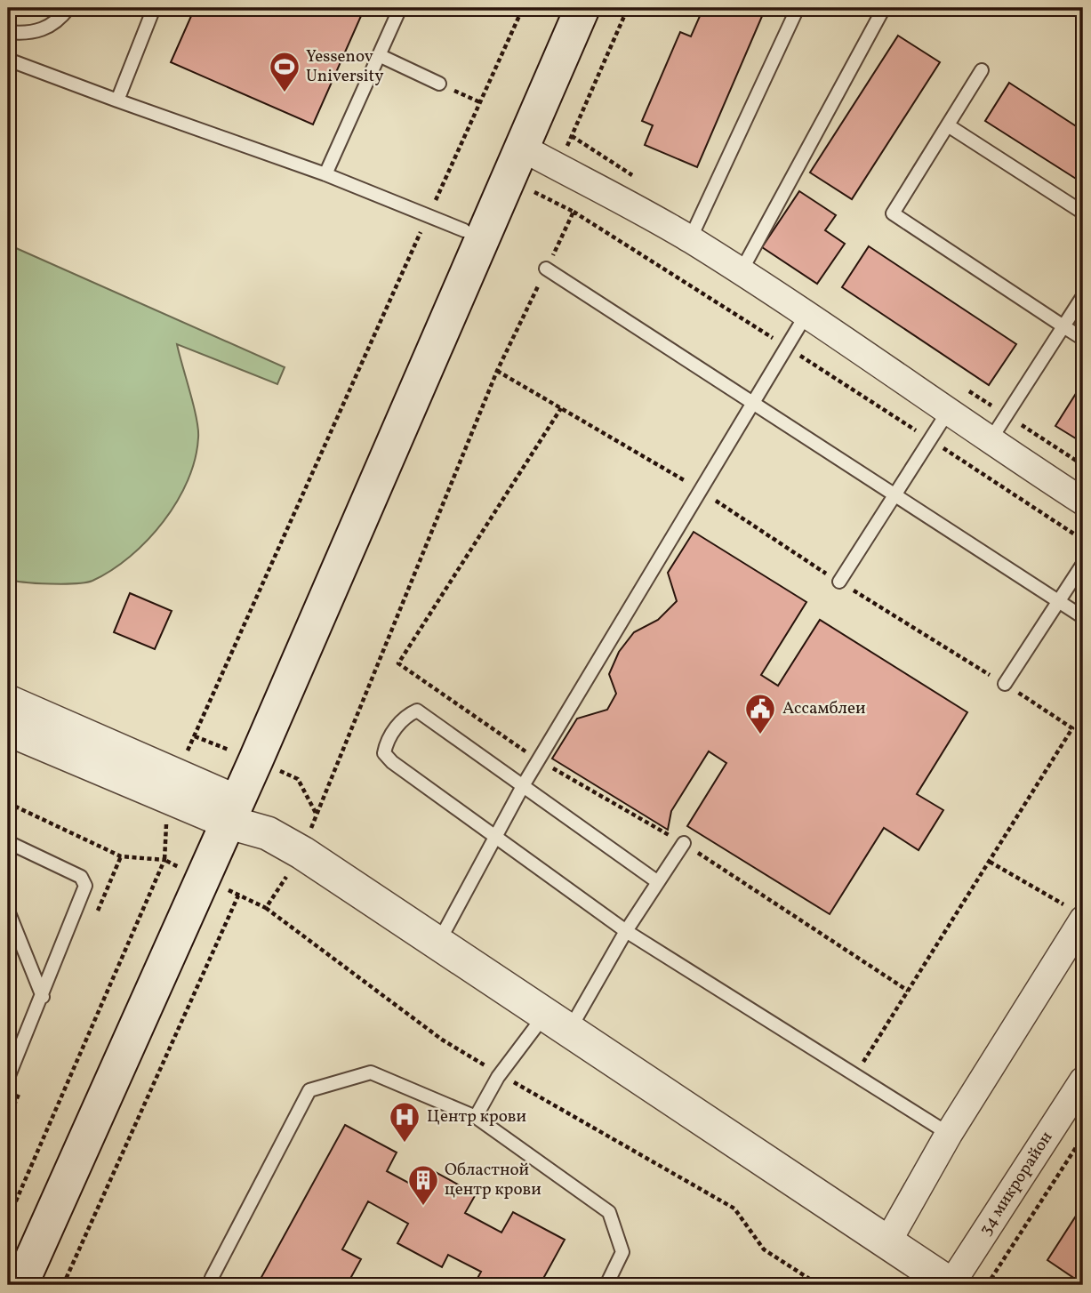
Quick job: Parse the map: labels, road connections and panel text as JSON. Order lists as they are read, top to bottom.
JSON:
{
  "streets": {
    "street": ["34 микрорайон"]
  },
  "places": {
    "sports": ["Yessenov University"],
    "public building": ["Ассамблеи"],
    "hospital": ["Центр крови"],
    "building": ["Областной центр крови"]
  }
}
